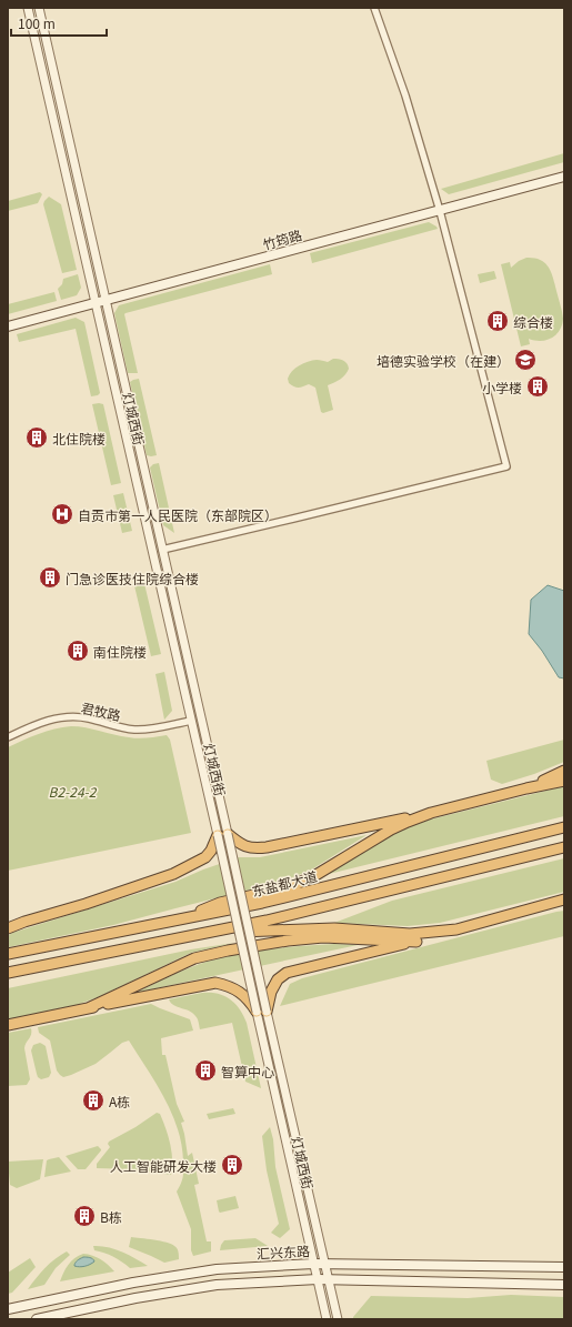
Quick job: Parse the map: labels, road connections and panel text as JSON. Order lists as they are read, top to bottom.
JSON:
{
  "streets": {
    "highway": ["东盐都大道"],
    "main road": ["竹筠路", "汇兴东路"],
    "street": ["灯城西街", "君牧路"]
  },
  "crossings": [
    ["竹筠路", "灯城西街"],
    ["灯城西街", "君牧路"],
    ["灯城西街", "汇兴东路"]
  ],
  "parks": ["B2-24-2"],
  "places": {
    "building": [
      "综合楼",
      "小学楼",
      "北住院楼",
      "门急诊医技住院综合楼",
      "南住院楼",
      "智算中心",
      "A栋",
      "人工智能研发大楼",
      "B栋"
    ],
    "school or university": ["培德实验学校（在建）"],
    "hospital": ["自贡市第一人民医院（东部院区）"]
  },
  "scale_bar": "100 m"
}
